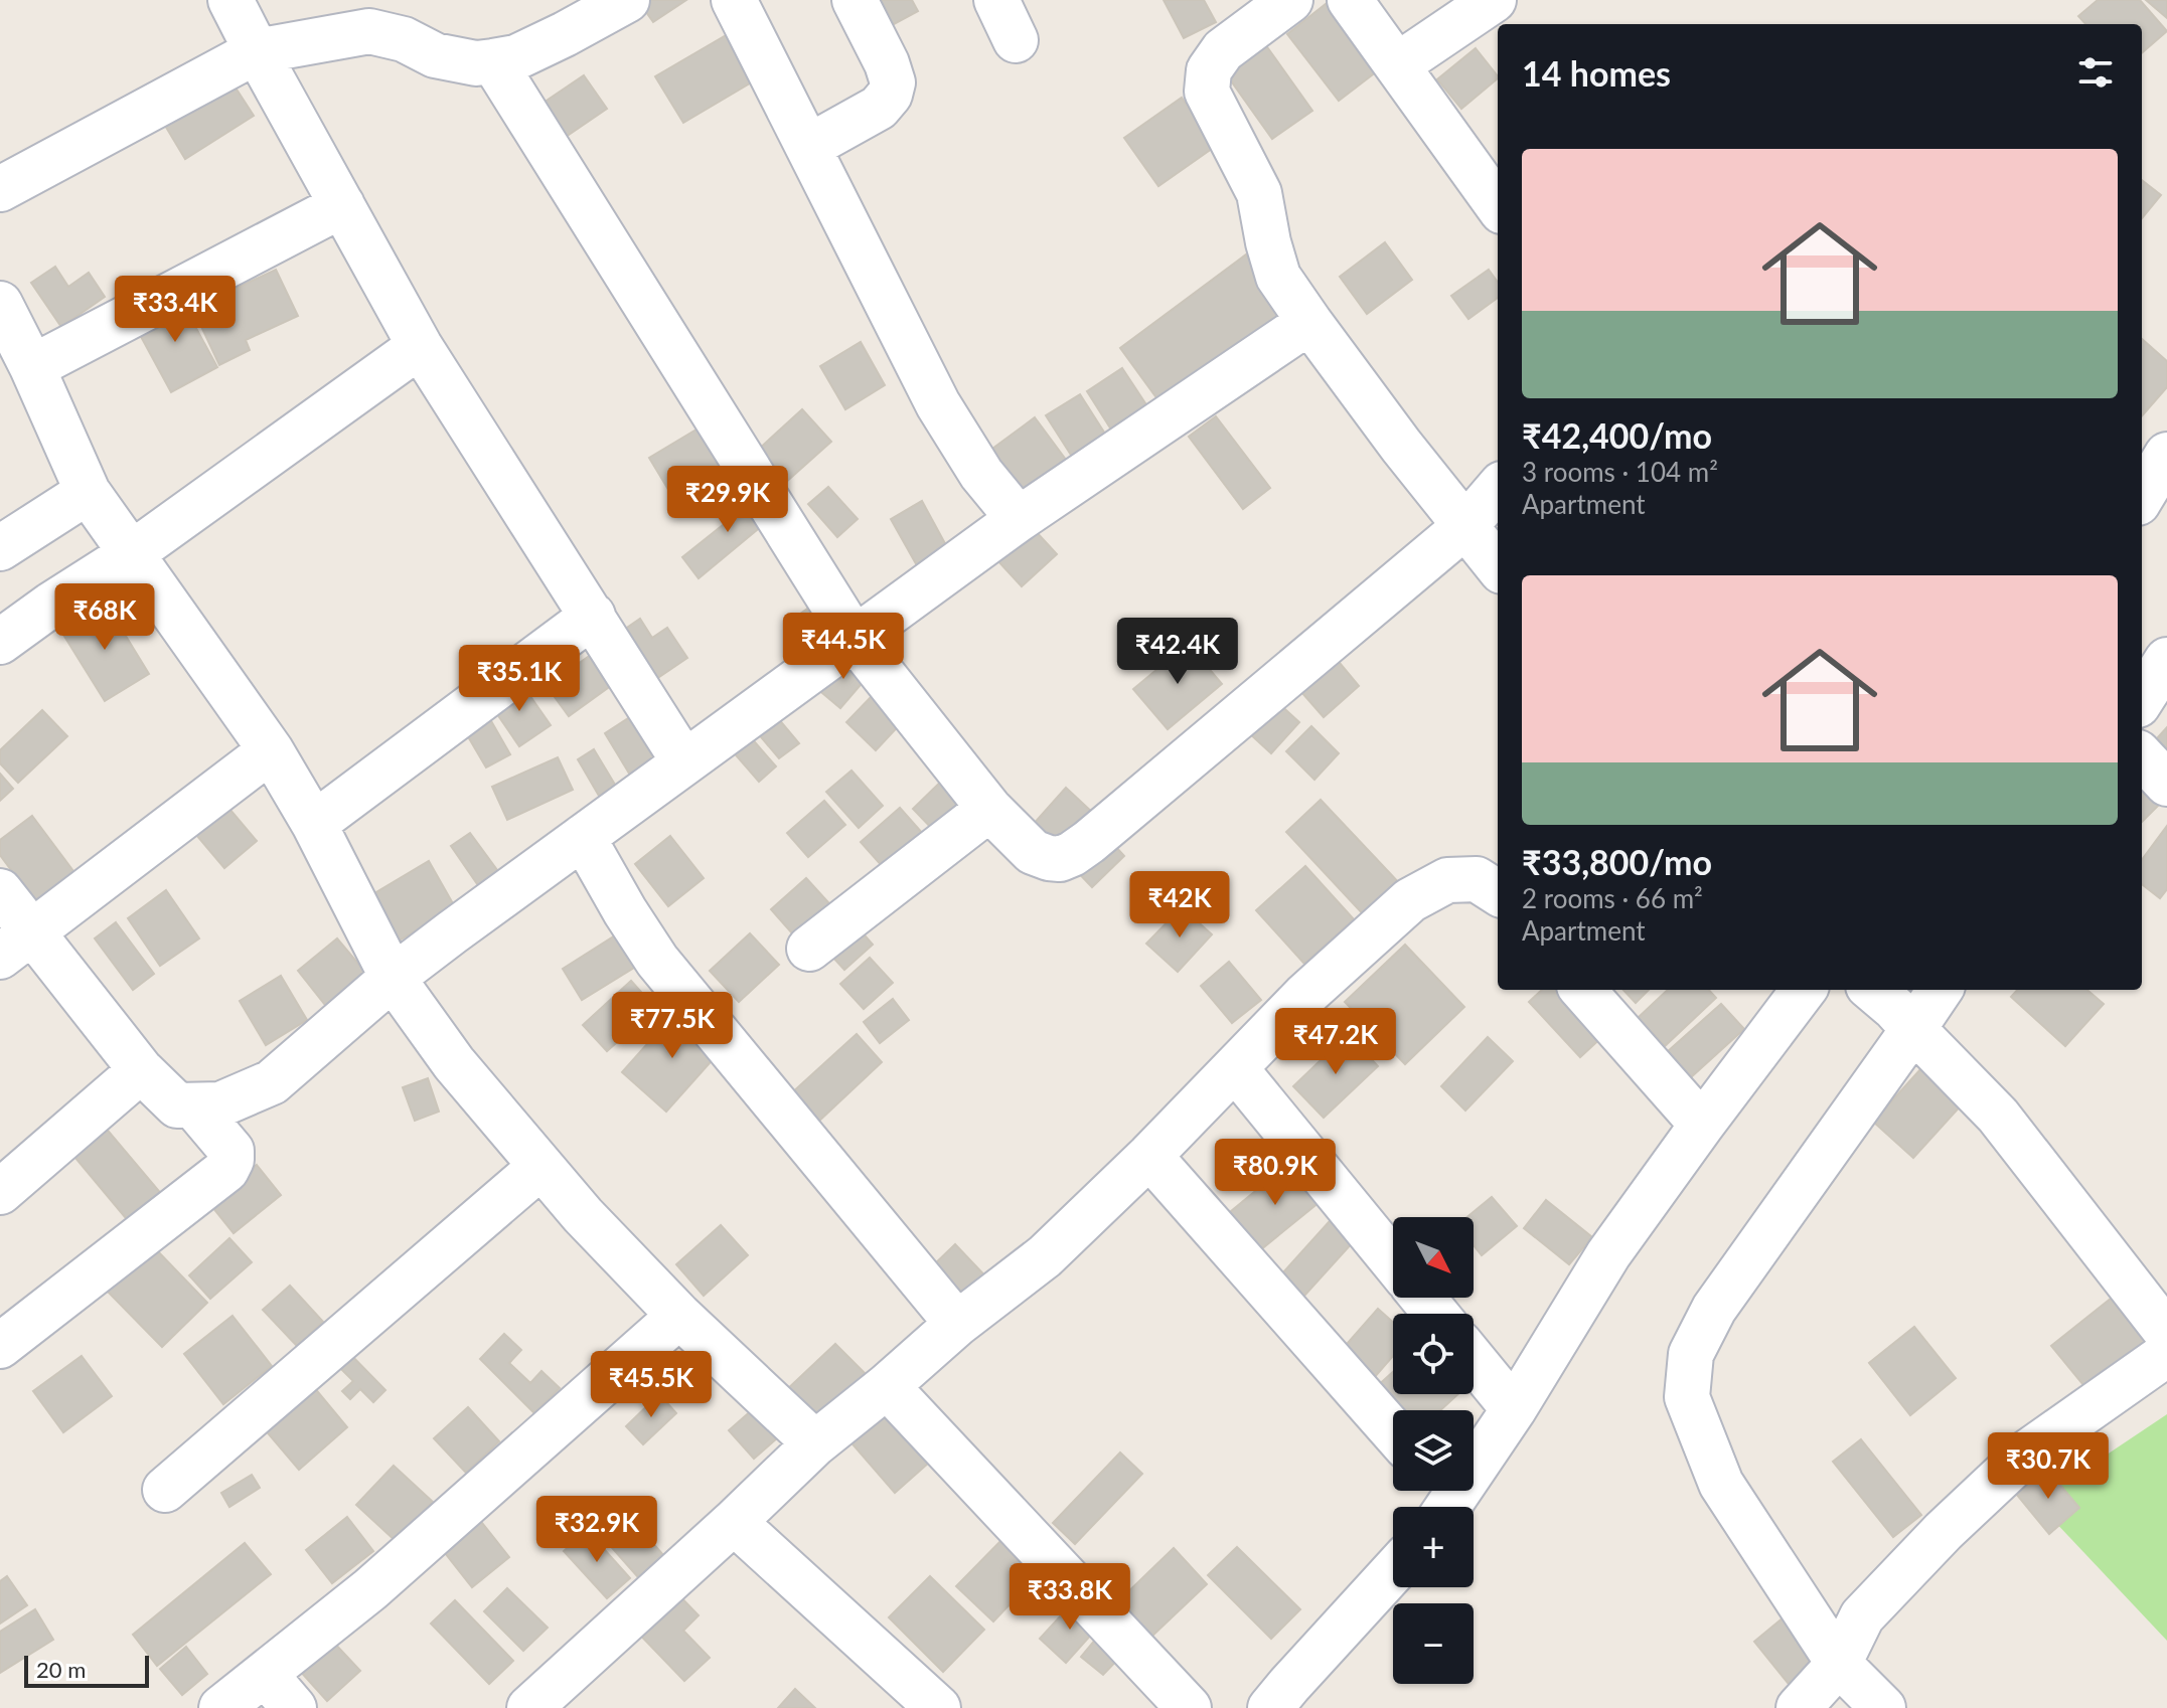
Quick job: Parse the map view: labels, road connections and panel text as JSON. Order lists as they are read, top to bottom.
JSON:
{
  "scale_bar": "20 m",
  "north": "bottom right",
  "page": {
    "heading": "14 homes",
    "list": [
      {
        "name": "₹42,400/mo",
        "note": "3 rooms · 104 m² · Apartment"
      },
      {
        "name": "₹33,800/mo",
        "note": "2 rooms · 66 m² · Apartment"
      }
    ],
    "price": [
      "₹33.4K",
      "₹29.9K",
      "₹68K",
      "₹44.5K",
      "₹42.4K",
      "₹35.1K",
      "₹42K",
      "₹77.5K",
      "₹47.2K",
      "₹80.9K",
      "₹45.5K",
      "₹30.7K",
      "₹32.9K",
      "₹33.8K"
    ],
    "map_buttons": ["+", "−"],
    "scale": "20 m"
  }
}
